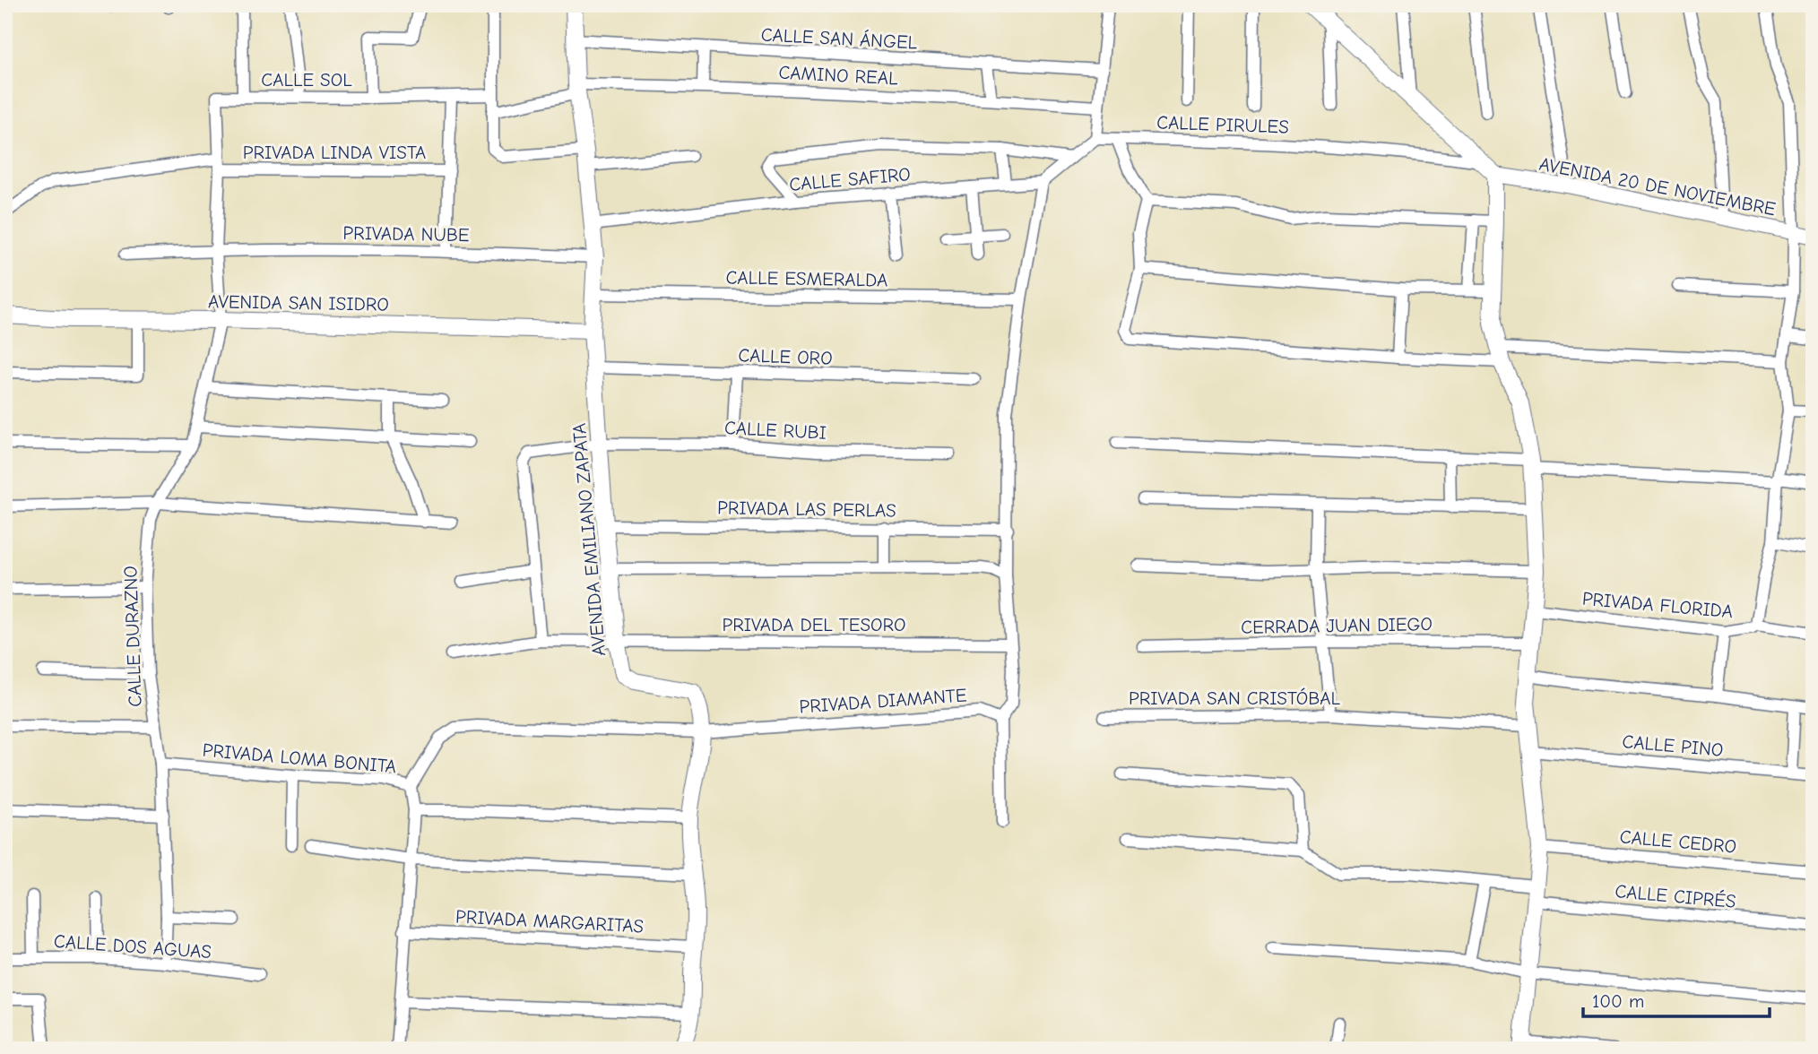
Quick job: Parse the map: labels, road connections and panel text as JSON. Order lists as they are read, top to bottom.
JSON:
{
  "streets": {
    "main road": ["AVENIDA SAN ISIDRO", "AVENIDA EMILIANO ZAPATA"],
    "street": [
      "CALLE SAN ÁNGEL",
      "CAMINO REAL",
      "CALLE SOL",
      "CALLE PIRULES",
      "PRIVADA LINDA VISTA",
      "CALLE SAFIRO",
      "AVENIDA 20 DE NOVIEMBRE",
      "PRIVADA NUBE",
      "CALLE ESMERALDA",
      "CALLE ORO",
      "CALLE RUBI",
      "PRIVADA LAS PERLAS",
      "PRIVADA FLORIDA",
      "PRIVADA DEL TESORO",
      "CERRADA JUAN DIEGO",
      "CALLE DURAZNO",
      "PRIVADA SAN CRISTÓBAL",
      "PRIVADA DIAMANTE",
      "CALLE PINO",
      "PRIVADA LOMA BONITA",
      "CALLE CEDRO",
      "CALLE CIPRÉS",
      "PRIVADA MARGARITAS",
      "CALLE DOS AGUAS"
    ]
  },
  "crossings": [
    ["CALLE SAN ÁNGEL", "AVENIDA EMILIANO ZAPATA"],
    ["CAMINO REAL", "AVENIDA EMILIANO ZAPATA"],
    ["CALLE SOL", "CALLE DURAZNO"],
    ["PRIVADA LINDA VISTA", "PRIVADA NUBE"],
    ["PRIVADA LINDA VISTA", "CALLE DURAZNO"],
    ["CALLE SAFIRO", "AVENIDA EMILIANO ZAPATA"],
    ["PRIVADA NUBE", "AVENIDA EMILIANO ZAPATA"],
    ["PRIVADA NUBE", "CALLE DURAZNO"],
    ["CALLE ESMERALDA", "AVENIDA EMILIANO ZAPATA"],
    ["AVENIDA SAN ISIDRO", "AVENIDA EMILIANO ZAPATA"],
    ["AVENIDA SAN ISIDRO", "CALLE DURAZNO"],
    ["CALLE ORO", "AVENIDA EMILIANO ZAPATA"],
    ["CALLE RUBI", "AVENIDA EMILIANO ZAPATA"],
    ["PRIVADA LAS PERLAS", "AVENIDA EMILIANO ZAPATA"],
    ["AVENIDA EMILIANO ZAPATA", "PRIVADA DEL TESORO"],
    ["AVENIDA EMILIANO ZAPATA", "PRIVADA DIAMANTE"],
    ["AVENIDA EMILIANO ZAPATA", "PRIVADA MARGARITAS"],
    ["CALLE DURAZNO", "PRIVADA LOMA BONITA"],
    ["CALLE DURAZNO", "CALLE DOS AGUAS"],
    ["PRIVADA DIAMANTE", "PRIVADA LOMA BONITA"],
    ["PRIVADA LOMA BONITA", "PRIVADA MARGARITAS"]
  ],
  "scale_bar": "100 m"
}
